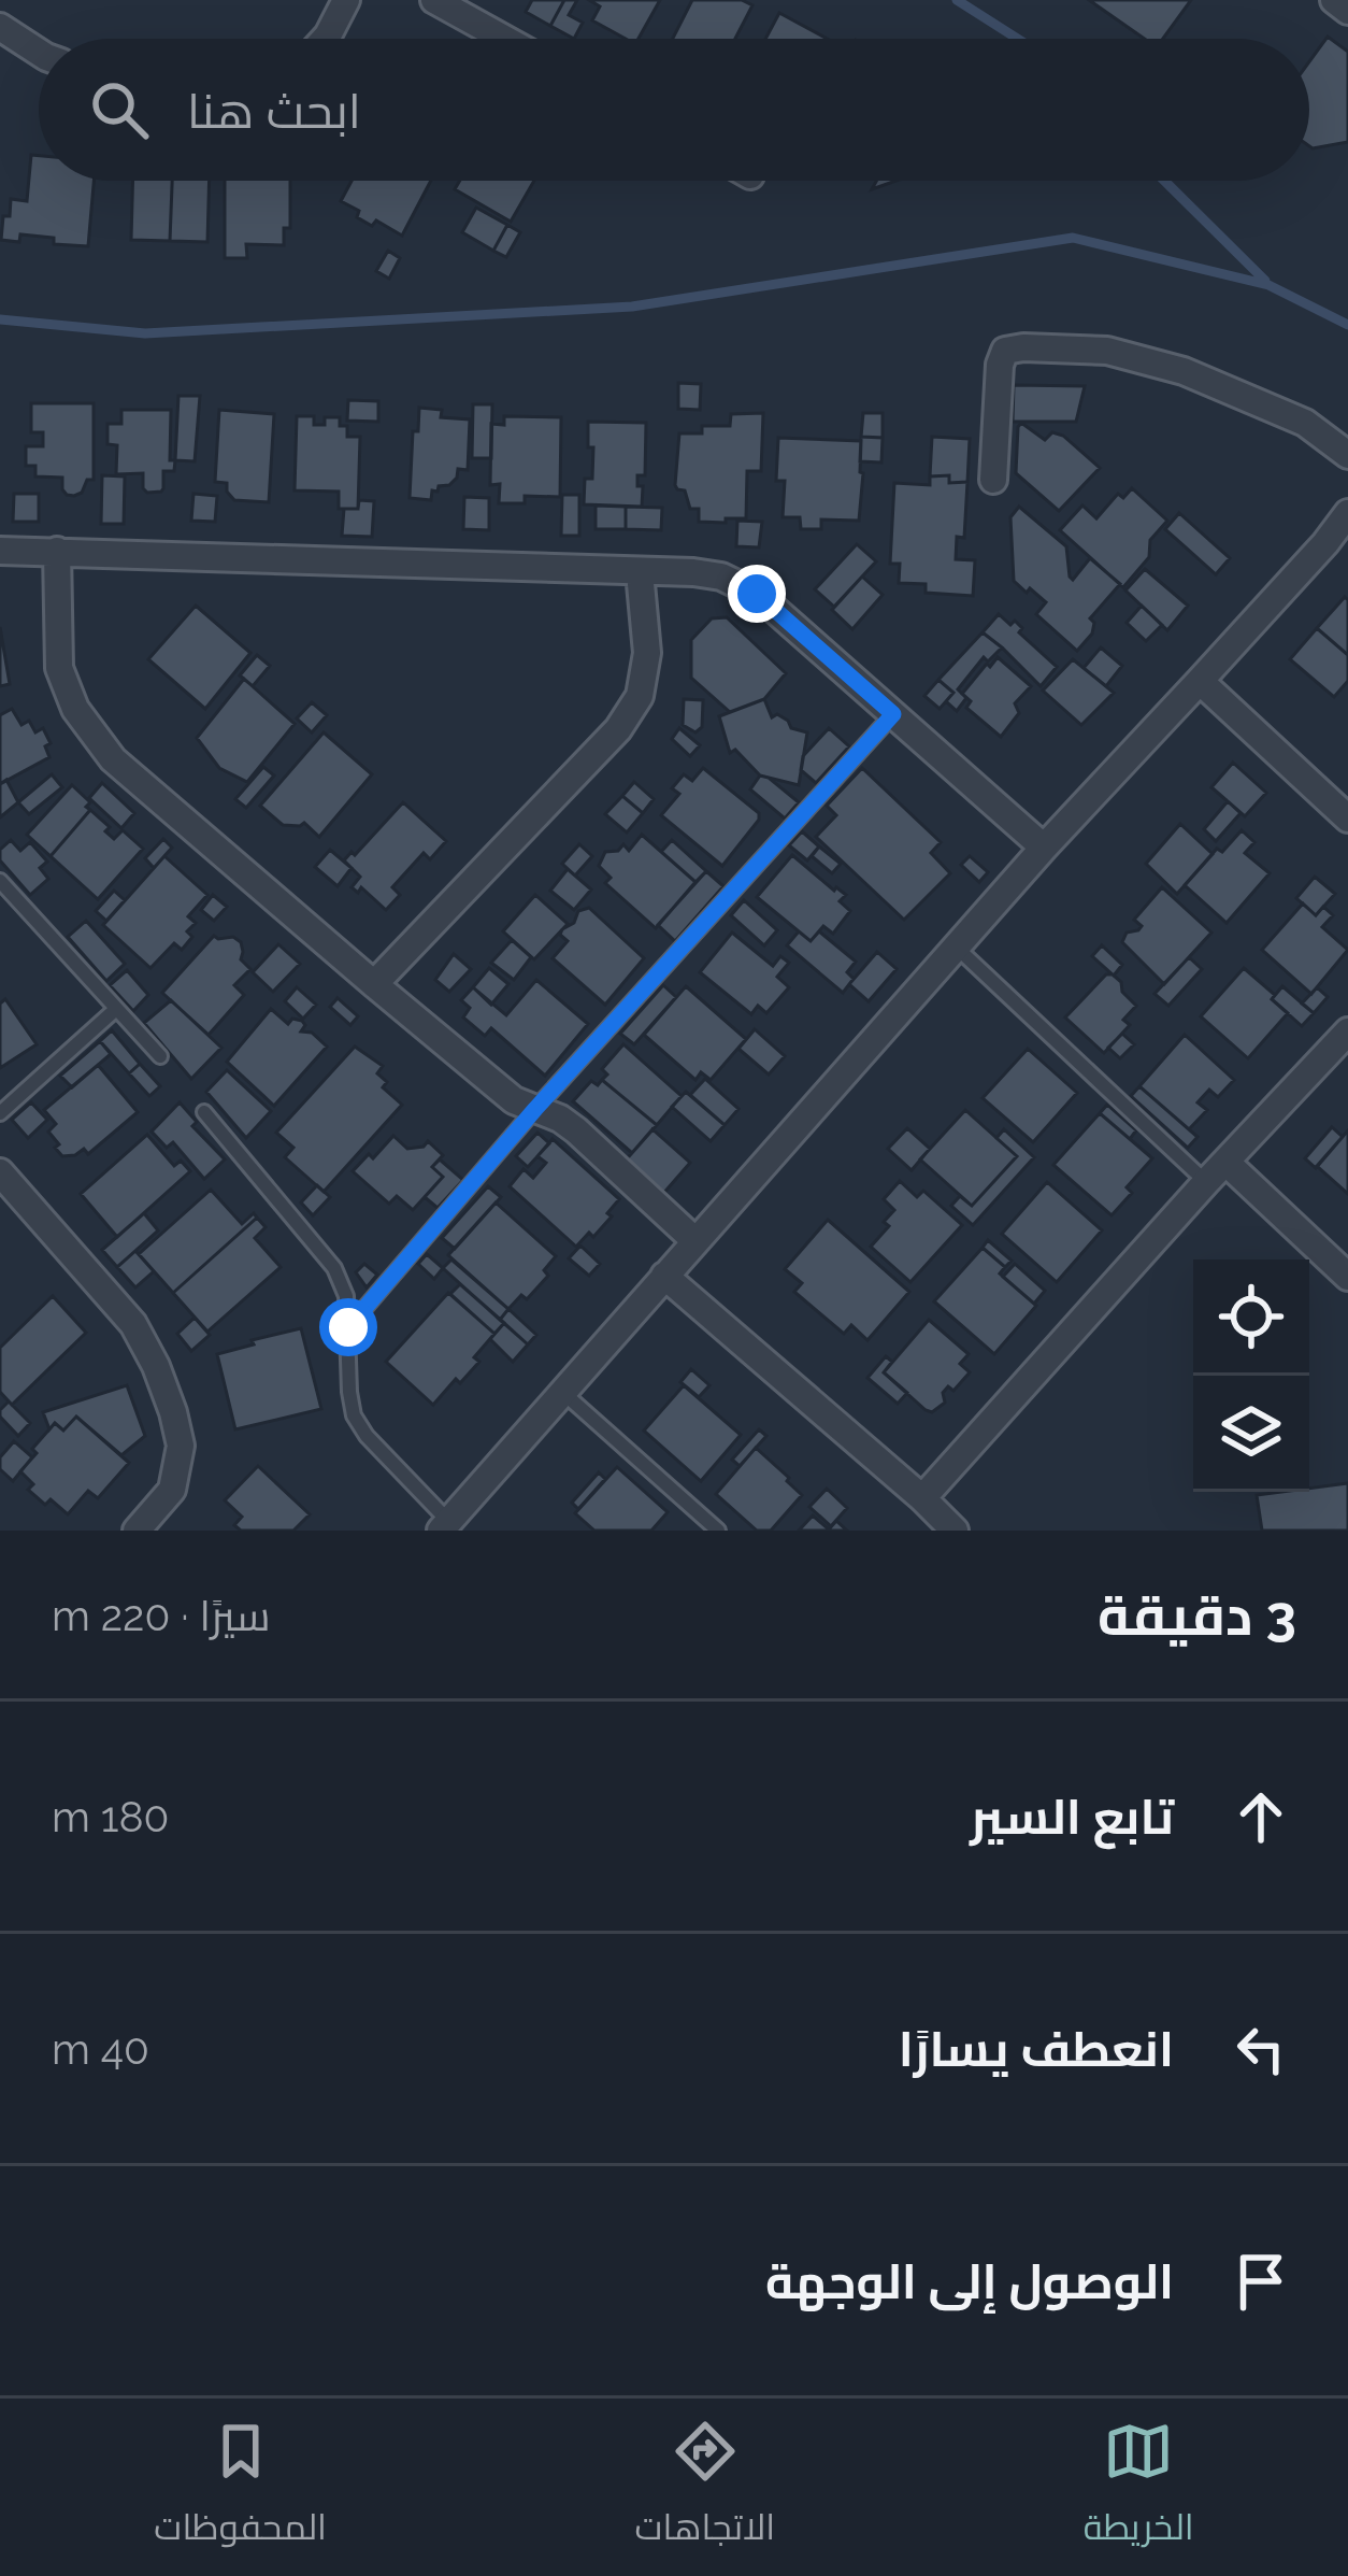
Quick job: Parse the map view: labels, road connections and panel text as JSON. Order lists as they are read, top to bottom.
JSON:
{
  "page": {
    "search": "ابحث هنا",
    "heading": ["3 دقيقة", "سيرًا · 220 m"],
    "list": [
      ["تابع السير", "180 m"],
      ["انعطف يسارًا", "40 m"],
      "الوصول إلى الوجهة"
    ],
    "nav": ["الخريطة", "الاتجاهات", "المحفوظات"]
  }
}
